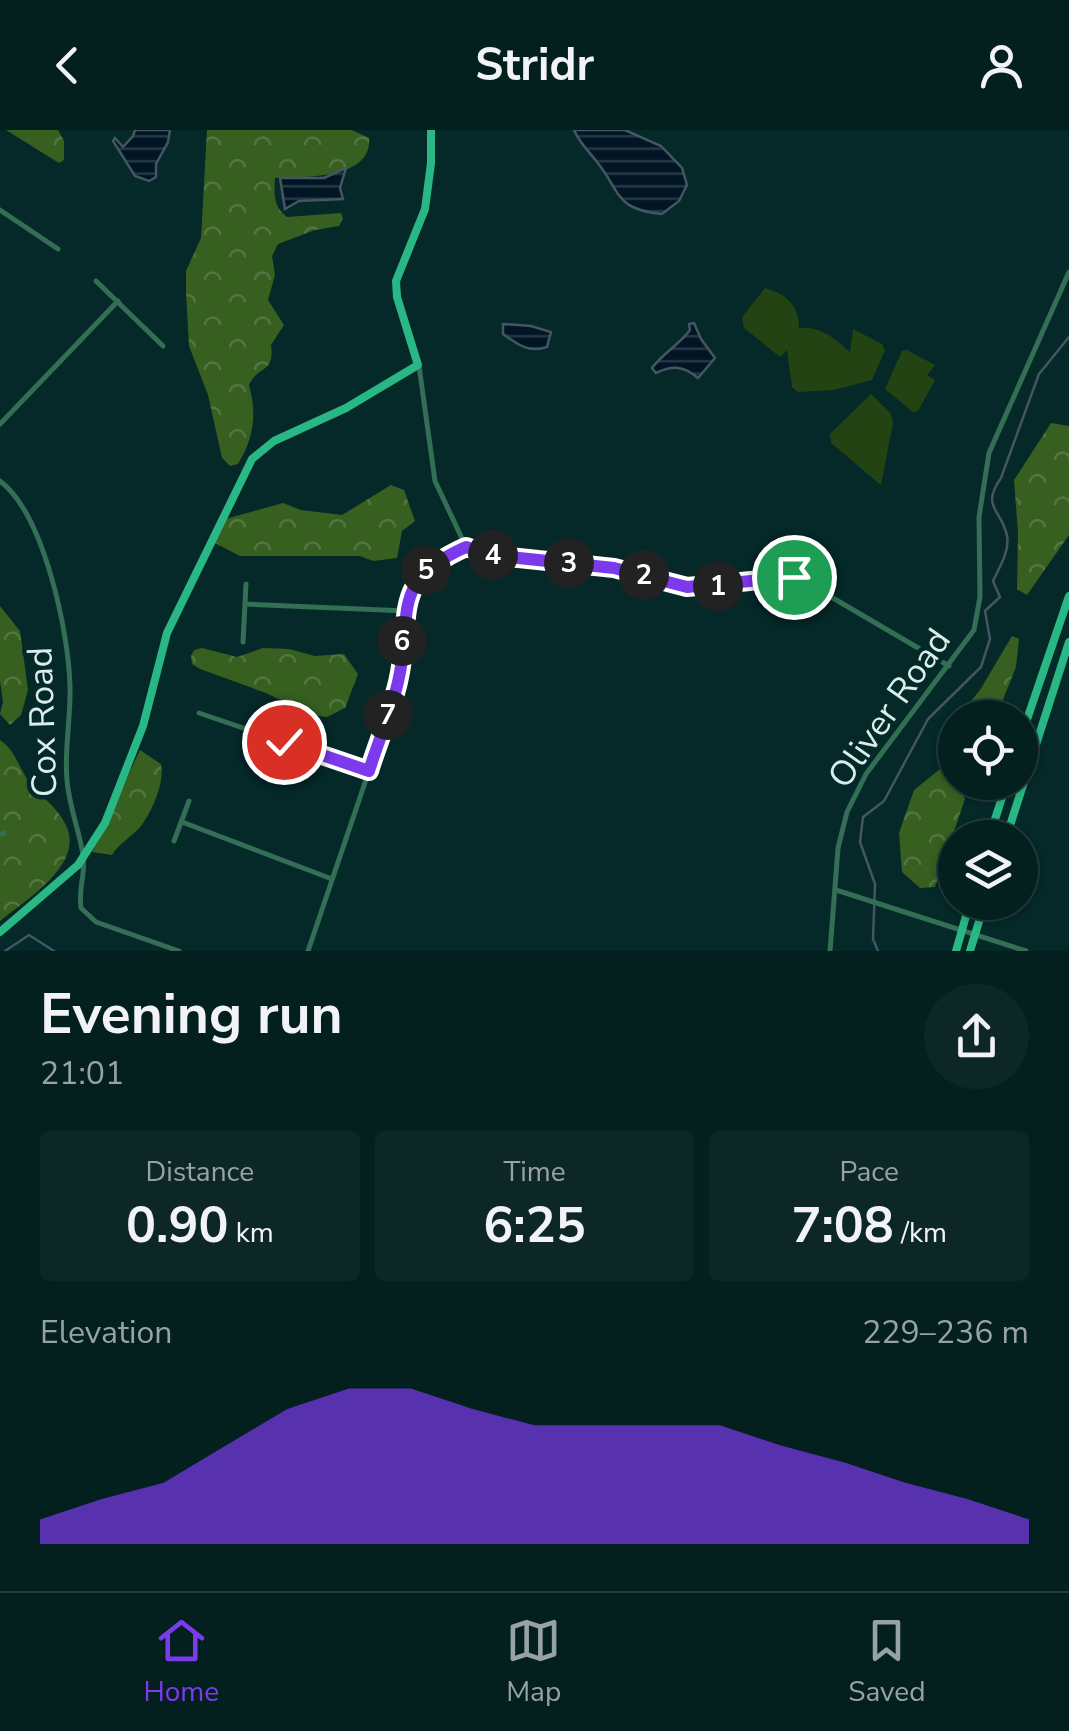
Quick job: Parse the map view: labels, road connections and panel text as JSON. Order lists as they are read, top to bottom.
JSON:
{
  "streets": {
    "street": ["Oliver Road", "Cox Road"]
  },
  "page": {
    "header": "Stridr",
    "pins": [
      "4",
      "3",
      "5",
      "2",
      "1",
      "6",
      "7"
    ],
    "heading": ["Evening run", "21:01"],
    "stats": [
      ["Distance", "0.90 km"],
      ["Time", "6:25"],
      ["Pace", "7:08 /km"]
    ],
    "chart": ["Elevation", "229–236 m"],
    "tabs": ["Home", "Map", "Saved"]
  }
}
